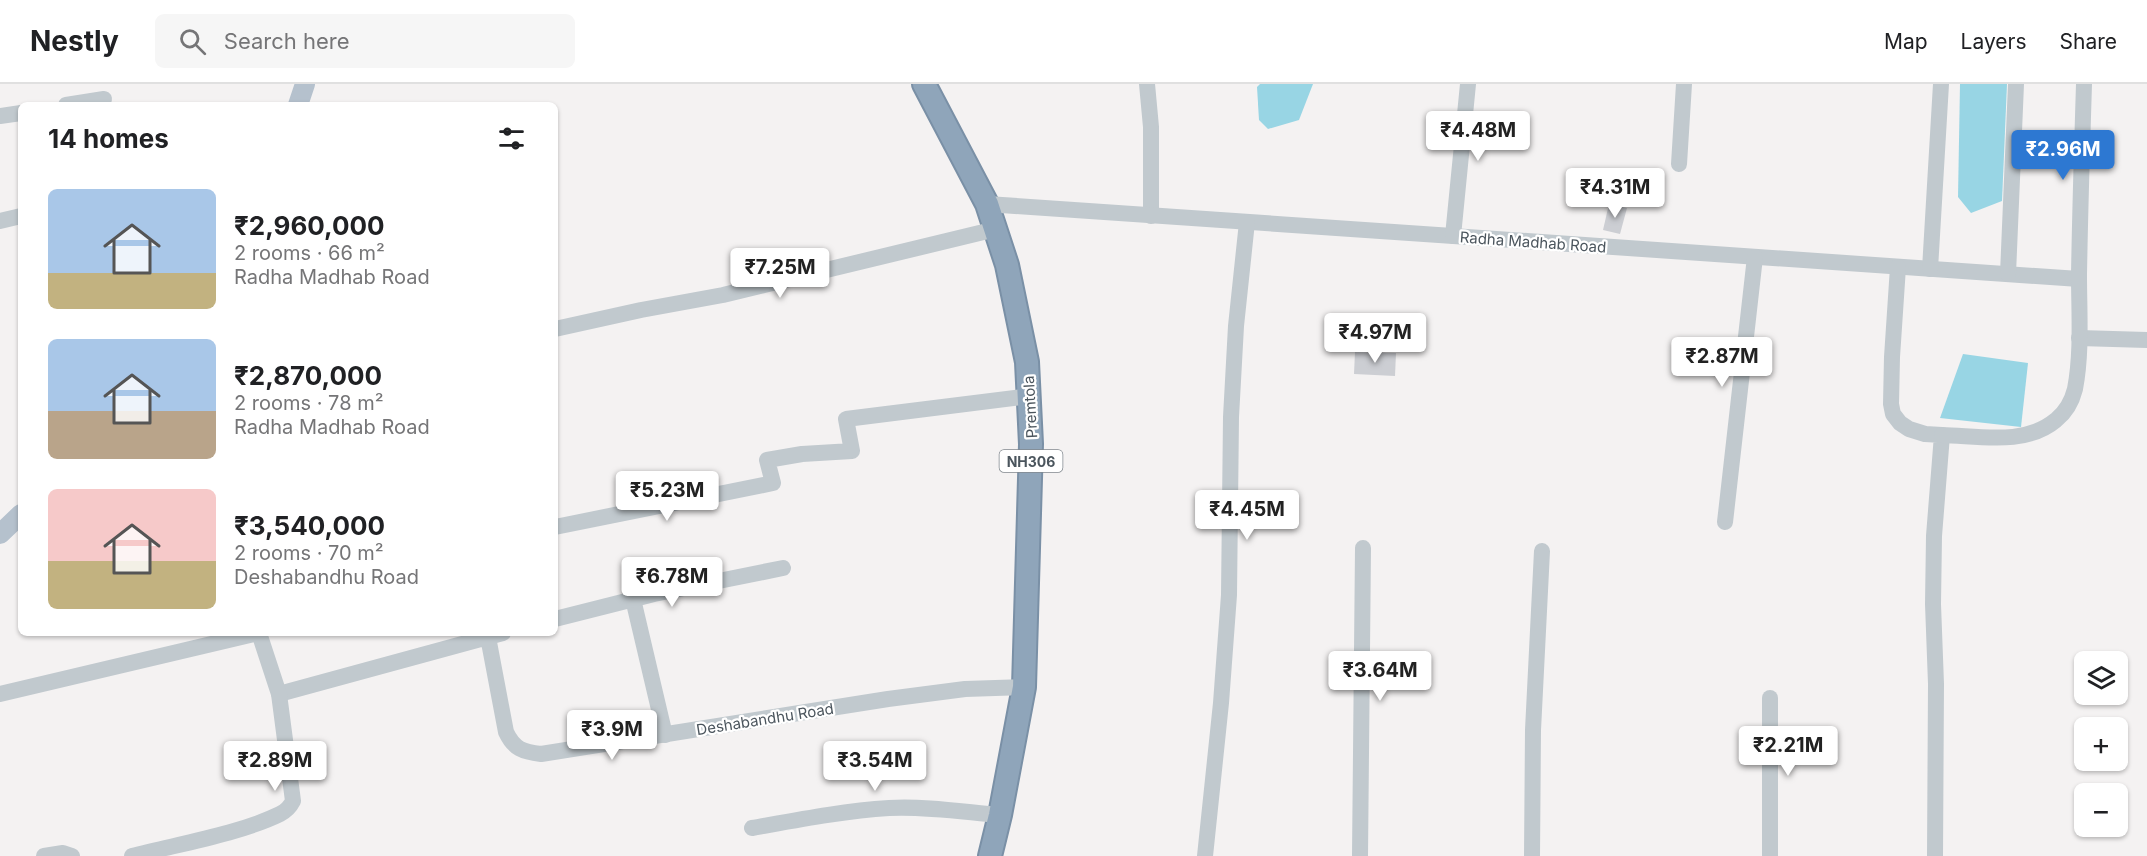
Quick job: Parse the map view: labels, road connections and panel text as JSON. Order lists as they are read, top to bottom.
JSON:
{
  "streets": {
    "highway": ["Premtola", "NH306"],
    "street": ["Radha Madhab Road", "Deshabandhu Road"]
  },
  "crossings": [
    ["Radha Madhab Road", "Premtola"],
    ["Premtola", "Deshabandhu Road"]
  ],
  "page": {
    "header": "Nestly",
    "search": "Search here",
    "nav": ["Map", "Layers", "Share"],
    "heading": "14 homes",
    "price": [
      "₹4.48M",
      "₹2.96M",
      "₹4.31M",
      "₹7.25M",
      "₹4.97M",
      "₹2.87M",
      "₹5.23M",
      "₹4.45M",
      "₹6.78M",
      "₹3.64M",
      "₹3.9M",
      "₹2.21M",
      "₹2.89M",
      "₹3.54M"
    ],
    "list": [
      {
        "name": "₹2,960,000",
        "note": "2 rooms · 66 m² · Radha Madhab Road"
      },
      {
        "name": "₹2,870,000",
        "note": "2 rooms · 78 m² · Radha Madhab Road"
      },
      {
        "name": "₹3,540,000",
        "note": "2 rooms · 70 m² · Deshabandhu Road"
      }
    ],
    "map_buttons": ["+", "−"]
  }
}
